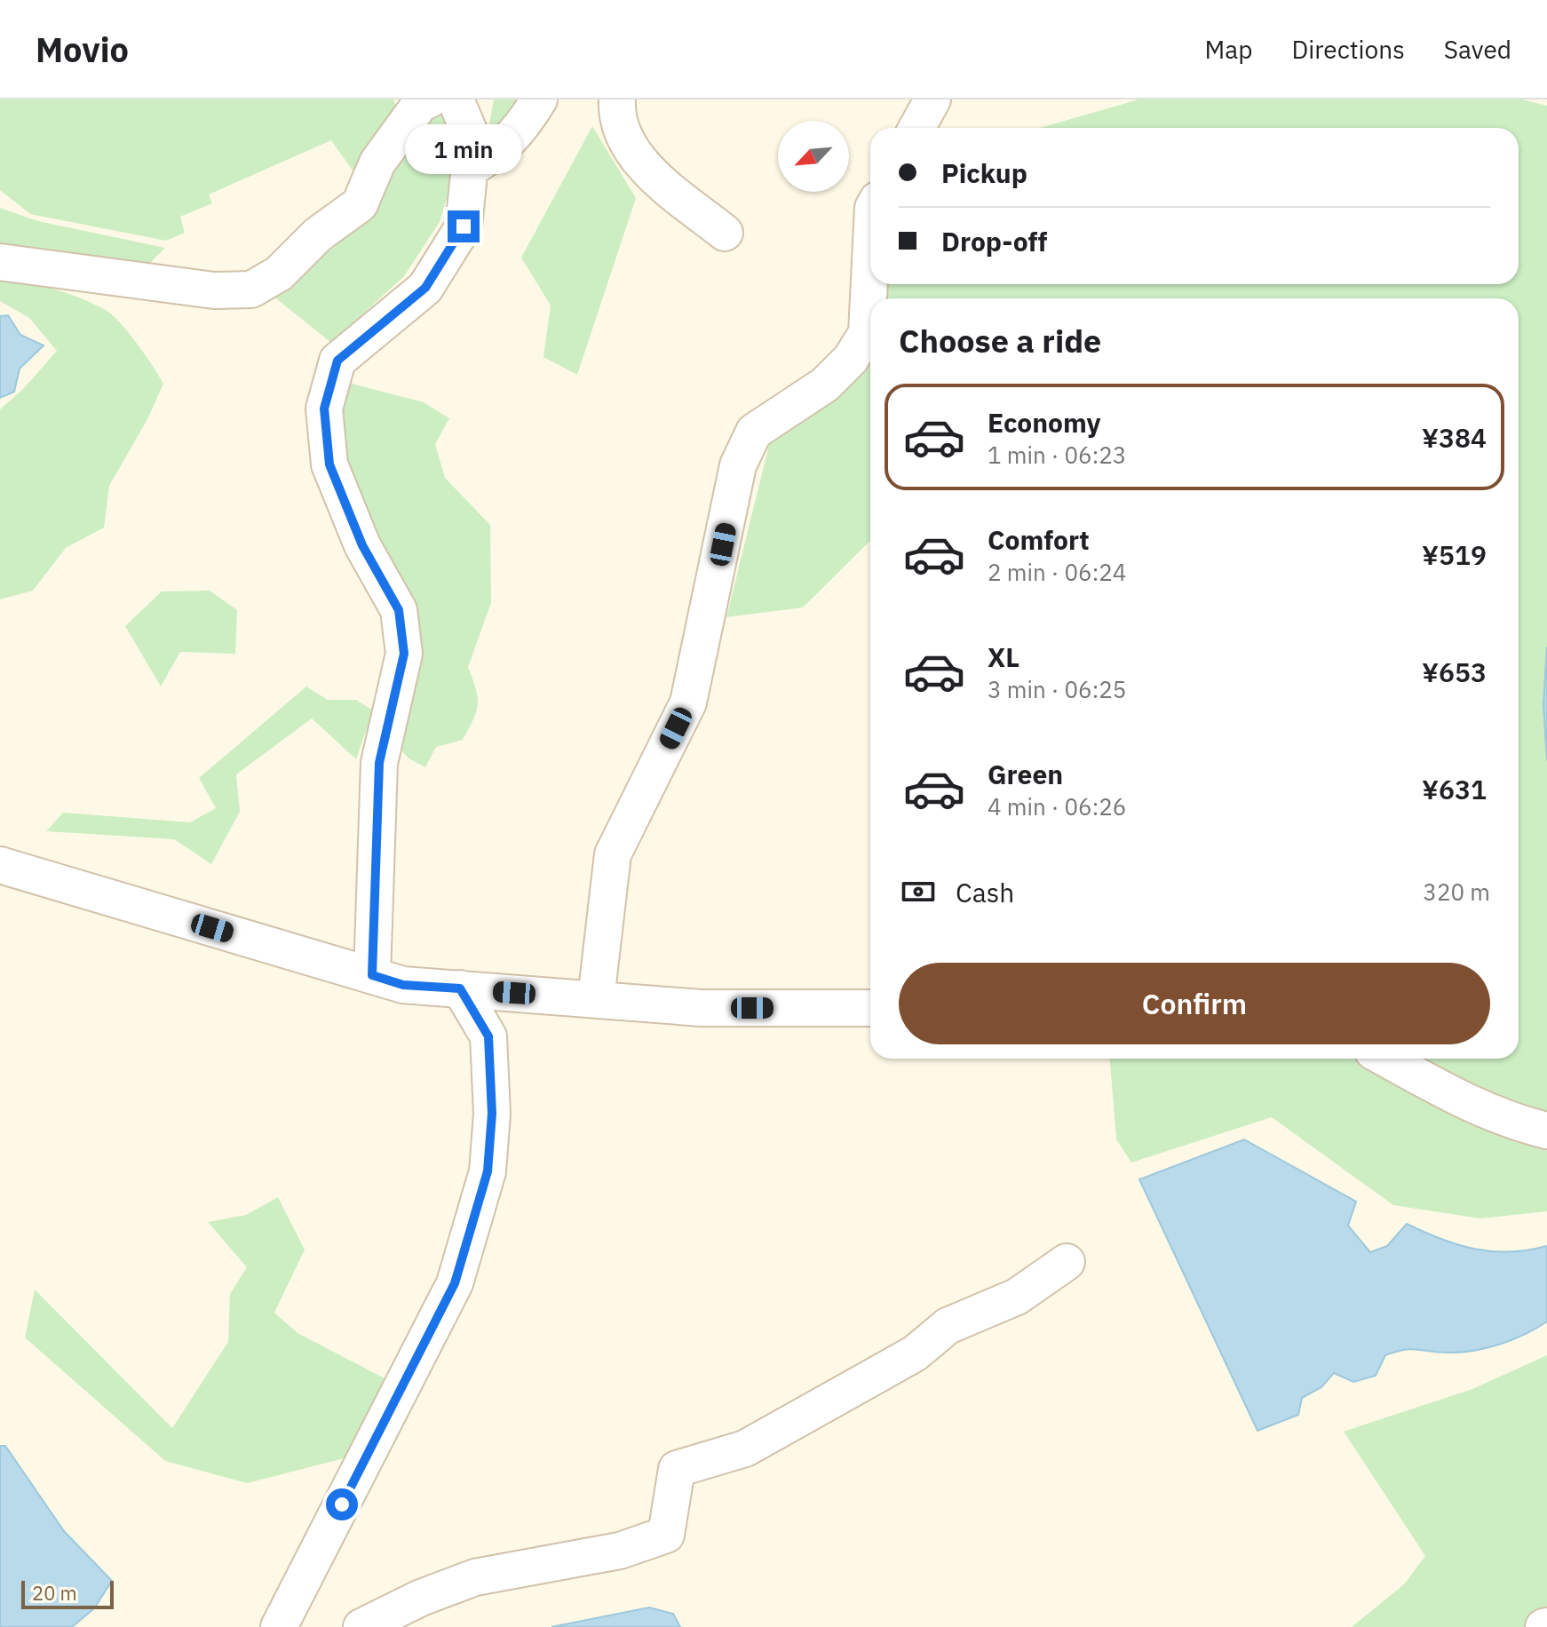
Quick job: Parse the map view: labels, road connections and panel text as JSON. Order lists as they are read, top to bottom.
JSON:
{
  "scale_bar": "20 m",
  "north": "bottom left",
  "page": {
    "header": "Movio",
    "nav": ["Map", "Directions", "Saved"],
    "bubble": "1 min",
    "banner": ["Pickup", "Drop-off"],
    "heading": "Choose a ride",
    "list": [
      {
        "name": "Economy",
        "note": "1 min · 06:23",
        "value": "¥384"
      },
      {
        "name": "Comfort",
        "note": "2 min · 06:24",
        "value": "¥519"
      },
      {
        "name": "XL",
        "note": "3 min · 06:25",
        "value": "¥653"
      },
      {
        "name": "Green",
        "note": "4 min · 06:26",
        "value": "¥631"
      }
    ],
    "pay": ["Cash", "320 m"],
    "buttons": "Confirm",
    "scale": "20 m"
  }
}
